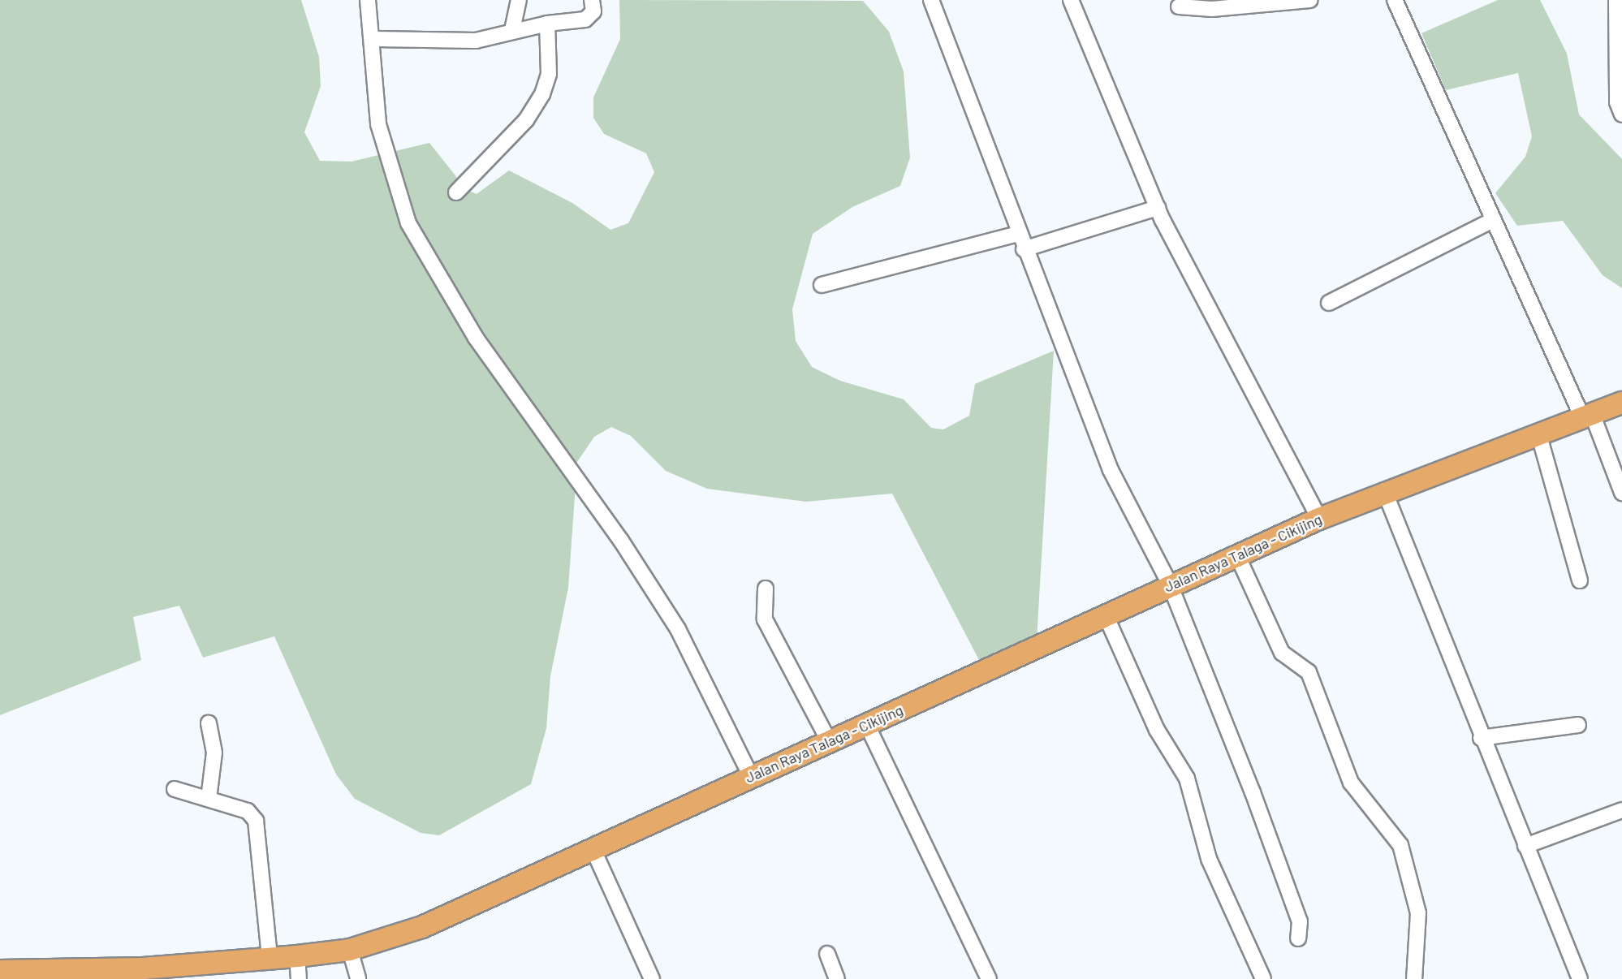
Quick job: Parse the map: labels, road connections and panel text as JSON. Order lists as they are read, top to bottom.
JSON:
{
  "streets": {
    "main road": ["Jalan Raya Talaga - Cikijing"]
  }
}
